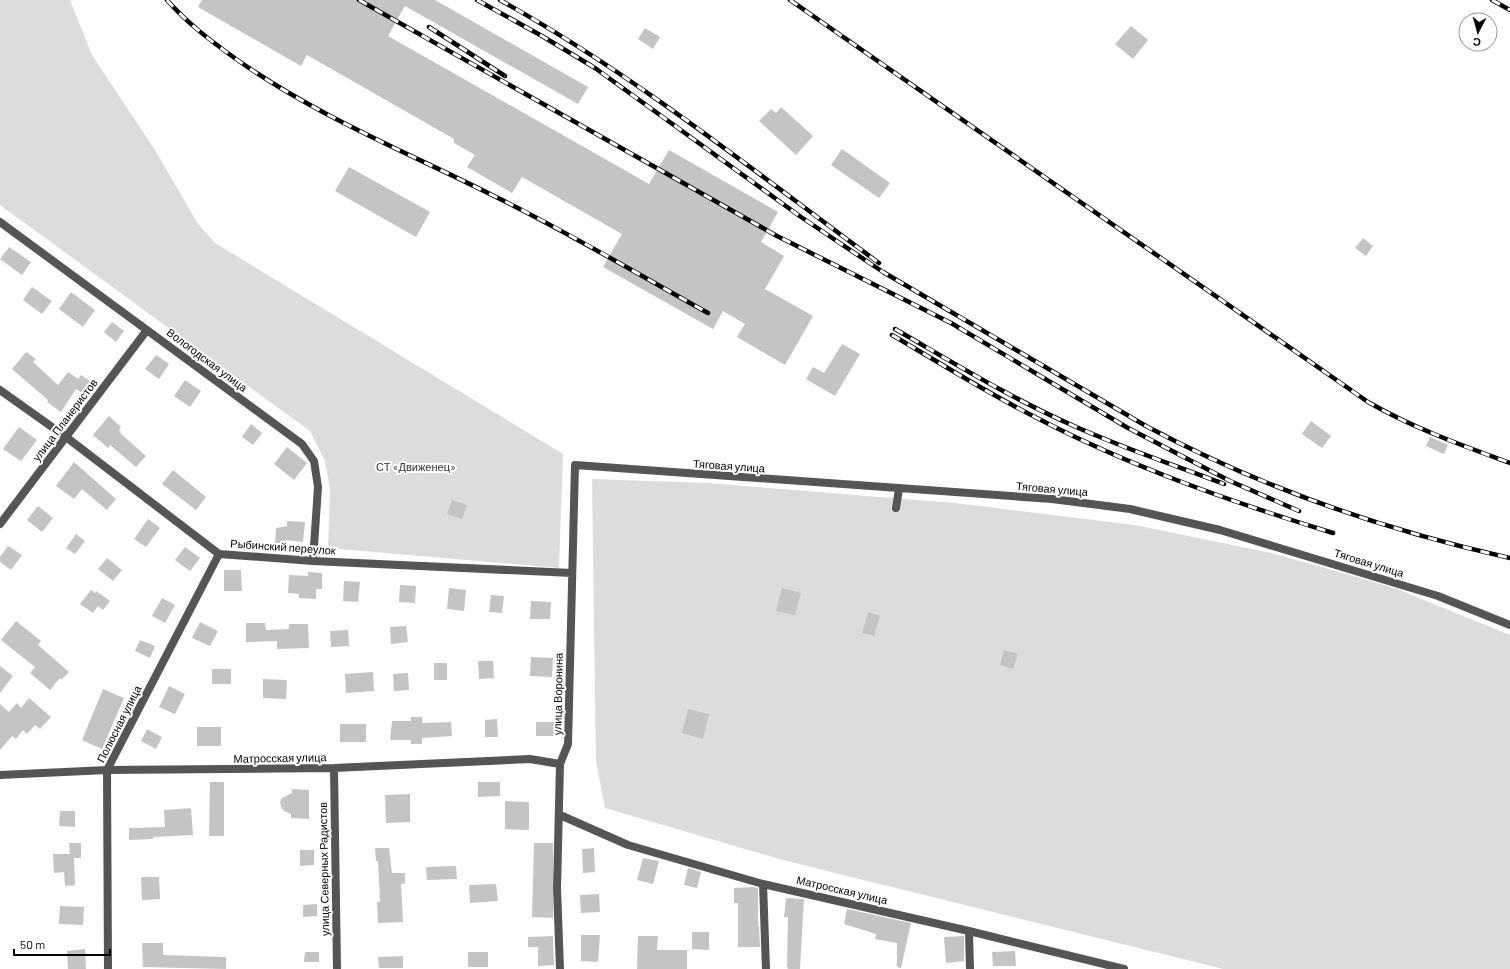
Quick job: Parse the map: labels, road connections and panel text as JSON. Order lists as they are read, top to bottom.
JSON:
{
  "streets": {
    "street": [
      "Вологодская улица",
      "улица Планеристов",
      "Тяговая улица",
      "Рыбинский переулок",
      "улица Воронина",
      "Полюсная улица",
      "Матросская улица",
      "улица Северных Радистов"
    ]
  },
  "crossings": [
    ["Вологодская улица", "улица Планеристов"],
    ["Вологодская улица", "Рыбинский переулок"],
    ["улица Планеристов", "Рыбинский переулок"],
    ["Тяговая улица", "улица Воронина"],
    ["Рыбинский переулок", "улица Воронина"],
    ["Рыбинский переулок", "Полюсная улица"],
    ["улица Воронина", "Матросская улица"],
    ["Полюсная улица", "Матросская улица"],
    ["Матросская улица", "улица Северных Радистов"]
  ],
  "parks": ["СТ «Движенец»"],
  "scale_bar": "50 m",
  "north": "bottom"
}
